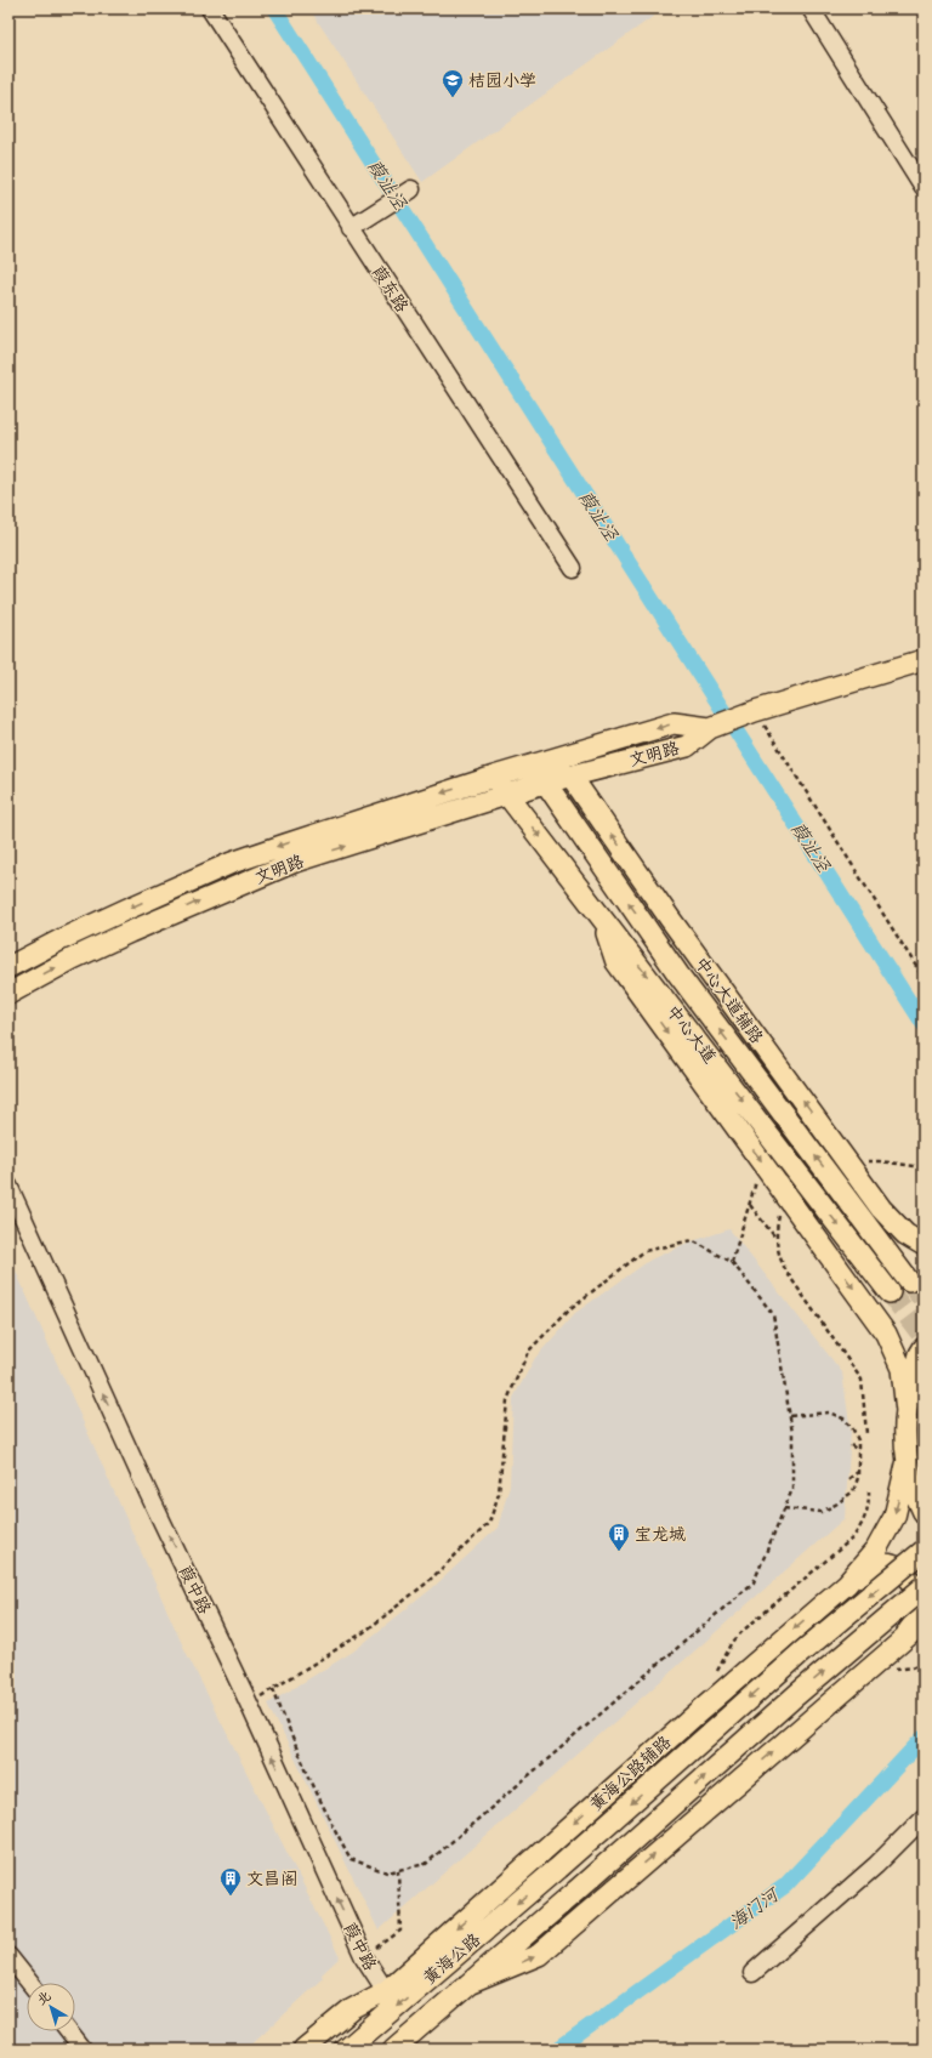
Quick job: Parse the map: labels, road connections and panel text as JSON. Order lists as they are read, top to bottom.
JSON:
{
  "streets": {
    "main road": [
      "文明路",
      "中心大道辅路",
      "中心大道",
      "黄海公路辅路",
      "黄海公路"
    ],
    "street": ["葭东路", "葭中路"]
  },
  "crossings": [
    ["文明路", "中心大道辅路"],
    ["文明路", "中心大道"],
    ["葭中路", "黄海公路辅路"]
  ],
  "one_way": ["葭中路"],
  "water": ["葭沚泾", "海门河"],
  "places": {
    "school or university": ["桔园小学"],
    "building": ["宝龙城", "文昌阁"]
  },
  "north": "top left"
}
